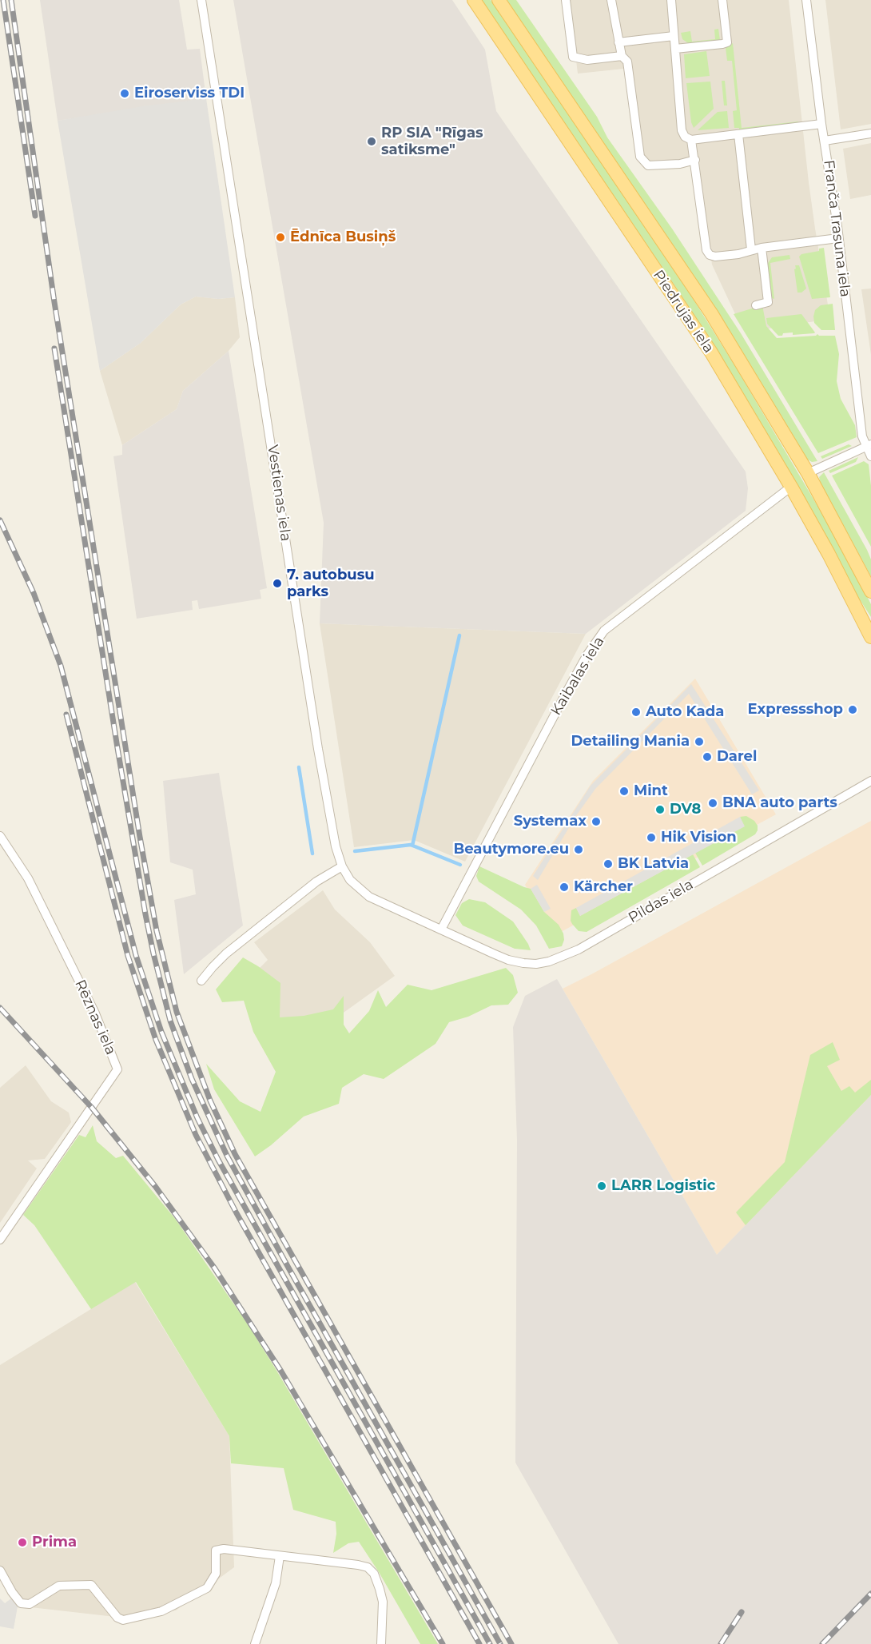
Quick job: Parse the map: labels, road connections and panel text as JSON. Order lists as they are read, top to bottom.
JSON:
{
  "streets": {
    "main road": ["Piedrujas iela"],
    "street": [
      "Franča Trasuna iela",
      "Vestienas iela",
      "Kaibalas iela",
      "Pildas iela",
      "Rēznas iela"
    ]
  },
  "crossings": [
    ["Piedrujas iela", "Kaibalas iela"],
    ["Vestienas iela", "Kaibalas iela"],
    ["Vestienas iela", "Pildas iela"],
    ["Kaibalas iela", "Pildas iela"]
  ],
  "places": [
    "Eiroserviss TDI",
    "RP SIA \"Rīgas satiksme\"",
    "Ēdnīca Busiņš",
    "7. autobusu parks",
    "Expressshop",
    "Auto Kada",
    "Detailing Mania",
    "Darel",
    "Mint",
    "BNA auto parts",
    "DV8",
    "Systemax",
    "Hik Vision",
    "Beautymore.eu",
    "BK Latvia",
    "Kärcher",
    "LARR Logistic",
    "Prima"
  ]
}
